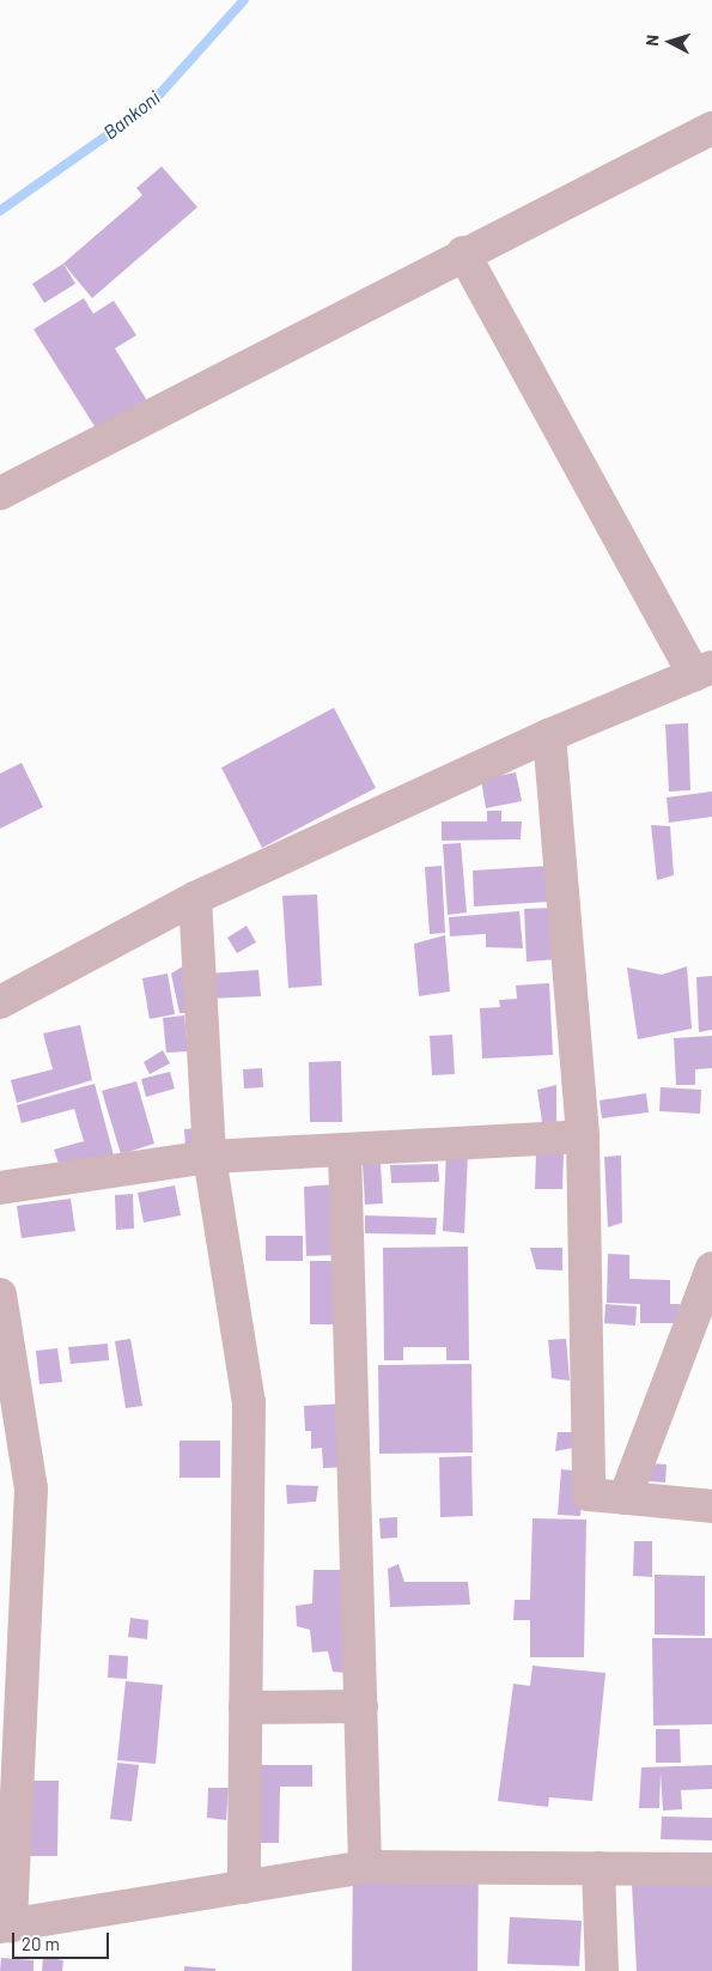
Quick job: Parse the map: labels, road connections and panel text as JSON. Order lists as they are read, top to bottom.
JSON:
{
  "water": ["Bankoni"],
  "scale_bar": "20 m",
  "north": "left"
}
